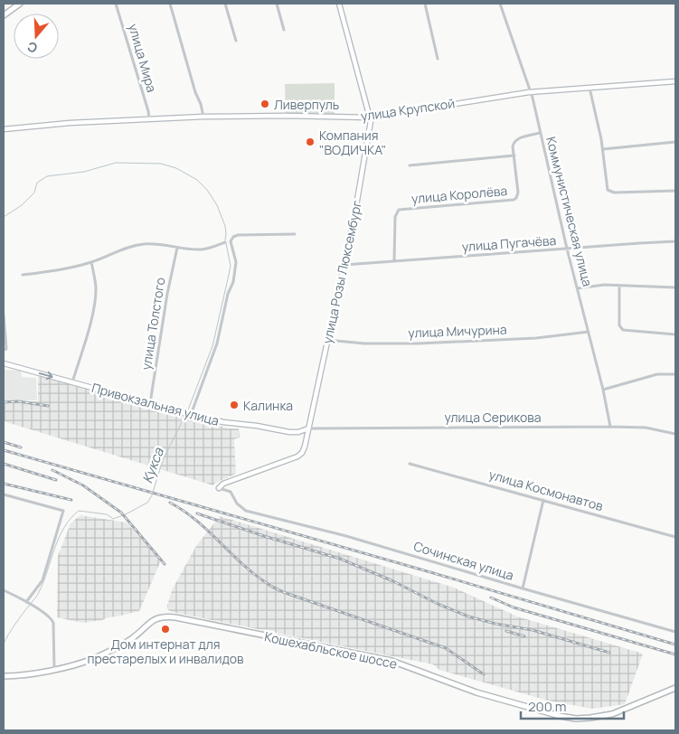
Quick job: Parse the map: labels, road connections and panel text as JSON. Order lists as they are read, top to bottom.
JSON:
{
  "streets": {
    "main road": ["Кошехабльское шоссе"],
    "street": [
      "улица Мира",
      "улица Крупской",
      "улица Королёва",
      "Коммунистическая улица",
      "улица Пугачёва",
      "улица Розы Люксембург",
      "улица Толстого",
      "улица Мичурина",
      "Привокзальная улица",
      "улица Серикова",
      "улица Космонавтов",
      "Сочинская улица"
    ]
  },
  "crossings": [
    ["улица Мира", "улица Крупской"],
    ["улица Крупской", "Коммунистическая улица"],
    ["улица Крупской", "улица Розы Люксембург"],
    ["улица Королёва", "Коммунистическая улица"],
    ["улица Королёва", "улица Пугачёва"],
    ["Коммунистическая улица", "улица Пугачёва"],
    ["Коммунистическая улица", "улица Мичурина"],
    ["Коммунистическая улица", "улица Серикова"],
    ["улица Пугачёва", "улица Розы Люксембург"],
    ["улица Розы Люксембург", "улица Мичурина"],
    ["улица Розы Люксембург", "Привокзальная улица"],
    ["улица Розы Люксембург", "улица Серикова"],
    ["улица Розы Люксембург", "Сочинская улица"],
    ["улица Толстого", "Привокзальная улица"],
    ["Привокзальная улица", "улица Серикова"]
  ],
  "water": ["Кукса"],
  "places": [
    "Ливерпуль",
    "Компания \"ВОДИЧКА\"",
    "Калинка",
    "Дом интернат для престарелых и инвалидов"
  ],
  "scale_bar": "200 m",
  "north": "bottom"
}
